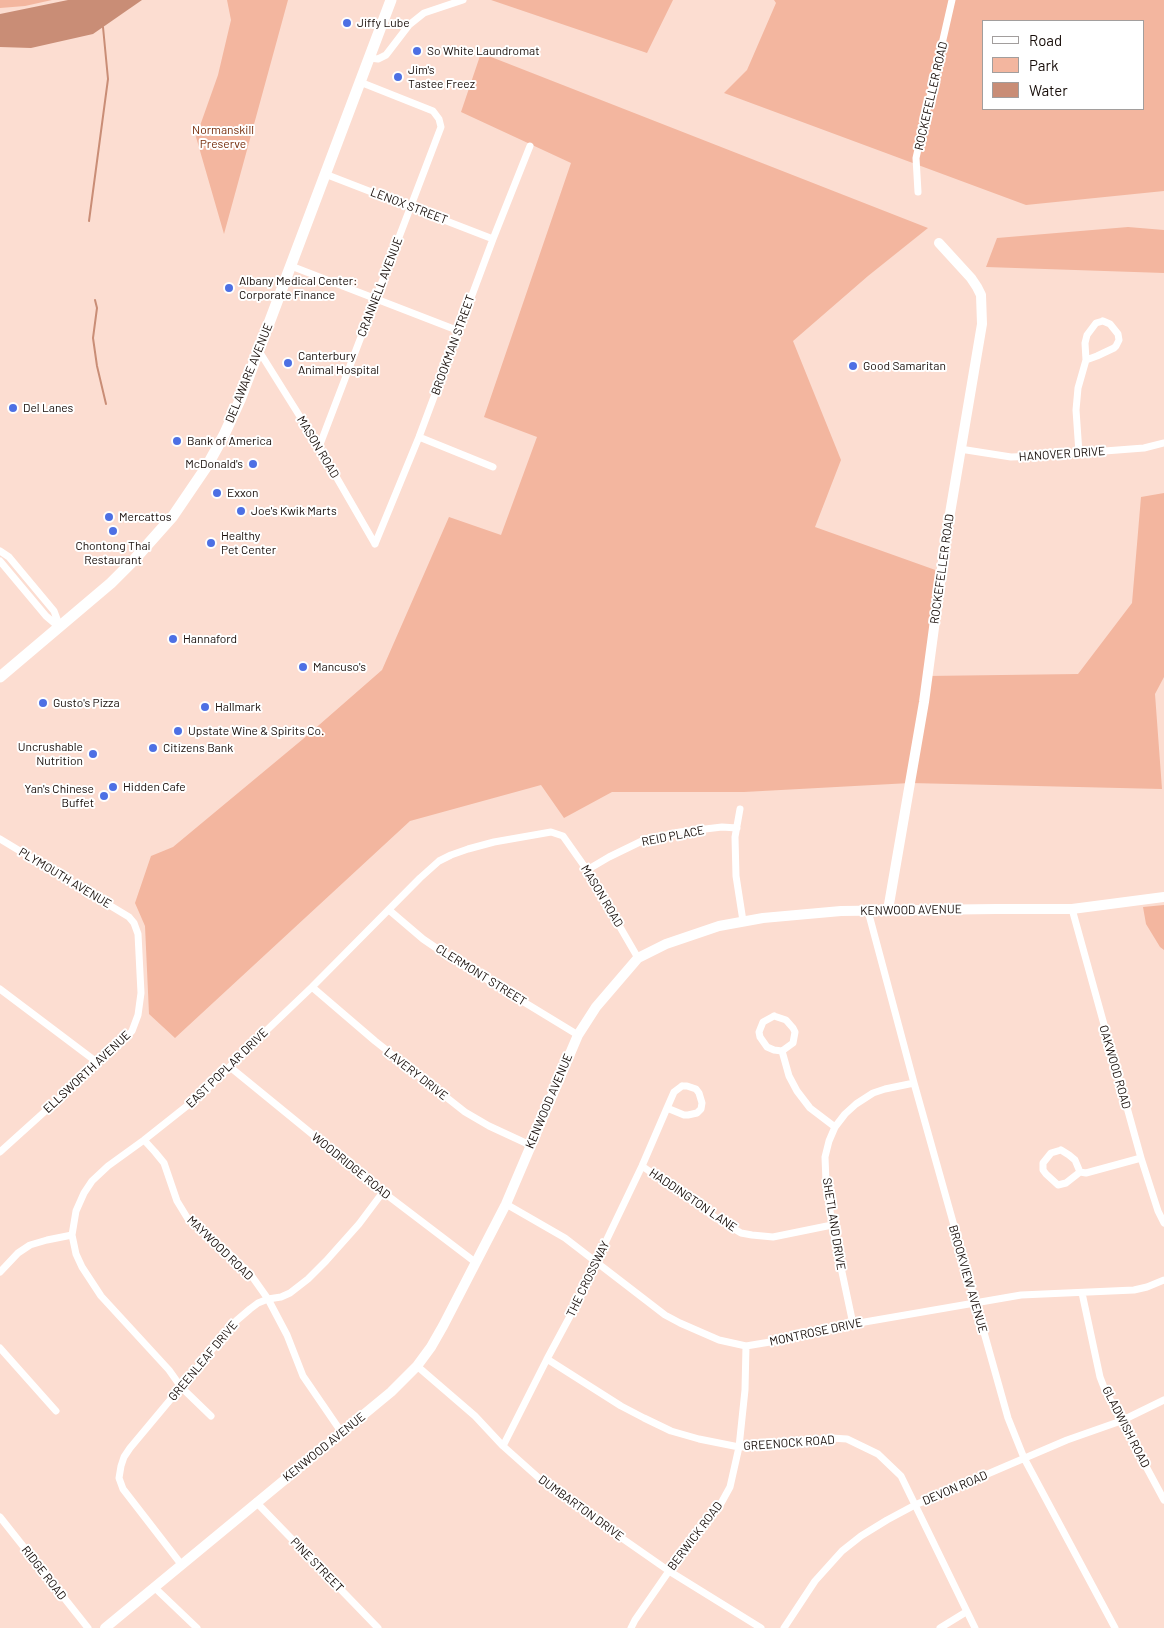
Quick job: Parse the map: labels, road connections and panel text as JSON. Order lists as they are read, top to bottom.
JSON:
{
  "streets": {
    "main road": ["DELAWARE AVENUE"],
    "street": [
      "ROCKEFELLER ROAD",
      "LENOX STREET",
      "CRANNELL AVENUE",
      "BROOKMAN STREET",
      "MASON ROAD",
      "HANOVER DRIVE",
      "REID PLACE",
      "PLYMOUTH AVENUE",
      "KENWOOD AVENUE",
      "CLERMONT STREET",
      "OAKWOOD ROAD",
      "EAST POPLAR DRIVE",
      "ELLSWORTH AVENUE",
      "LAVERY DRIVE",
      "WOODRIDGE ROAD",
      "HADDINGTON LANE",
      "SHETLAND DRIVE",
      "MAYWOOD ROAD",
      "THE CROSSWAY",
      "BROOKVIEW AVENUE",
      "MONTROSE DRIVE",
      "GREENLEAF DRIVE",
      "GLADWISH ROAD",
      "GREENOCK ROAD",
      "DEVON ROAD",
      "DUMBARTON DRIVE",
      "BERWICK ROAD",
      "PINE STREET",
      "RIDGE ROAD"
    ]
  },
  "crossings": [
    ["ROCKEFELLER ROAD", "HANOVER DRIVE"],
    ["ROCKEFELLER ROAD", "KENWOOD AVENUE"],
    ["LENOX STREET", "CRANNELL AVENUE"],
    ["LENOX STREET", "BROOKMAN STREET"],
    ["LENOX STREET", "DELAWARE AVENUE"],
    ["CRANNELL AVENUE", "DELAWARE AVENUE"],
    ["CRANNELL AVENUE", "MASON ROAD"],
    ["BROOKMAN STREET", "MASON ROAD"],
    ["DELAWARE AVENUE", "MASON ROAD"],
    ["MASON ROAD", "REID PLACE"],
    ["MASON ROAD", "KENWOOD AVENUE"],
    ["MASON ROAD", "EAST POPLAR DRIVE"],
    ["PLYMOUTH AVENUE", "ELLSWORTH AVENUE"],
    ["KENWOOD AVENUE", "CLERMONT STREET"],
    ["KENWOOD AVENUE", "OAKWOOD ROAD"],
    ["KENWOOD AVENUE", "LAVERY DRIVE"],
    ["KENWOOD AVENUE", "WOODRIDGE ROAD"],
    ["KENWOOD AVENUE", "MAYWOOD ROAD"],
    ["KENWOOD AVENUE", "BROOKVIEW AVENUE"],
    ["KENWOOD AVENUE", "MONTROSE DRIVE"],
    ["KENWOOD AVENUE", "GREENLEAF DRIVE"],
    ["KENWOOD AVENUE", "DUMBARTON DRIVE"],
    ["KENWOOD AVENUE", "PINE STREET"],
    ["CLERMONT STREET", "EAST POPLAR DRIVE"],
    ["EAST POPLAR DRIVE", "LAVERY DRIVE"],
    ["EAST POPLAR DRIVE", "WOODRIDGE ROAD"],
    ["EAST POPLAR DRIVE", "MAYWOOD ROAD"],
    ["EAST POPLAR DRIVE", "GREENLEAF DRIVE"],
    ["WOODRIDGE ROAD", "GREENLEAF DRIVE"],
    ["HADDINGTON LANE", "SHETLAND DRIVE"],
    ["HADDINGTON LANE", "THE CROSSWAY"],
    ["SHETLAND DRIVE", "BROOKVIEW AVENUE"],
    ["SHETLAND DRIVE", "MONTROSE DRIVE"],
    ["MAYWOOD ROAD", "GREENLEAF DRIVE"],
    ["THE CROSSWAY", "MONTROSE DRIVE"],
    ["THE CROSSWAY", "GREENOCK ROAD"],
    ["THE CROSSWAY", "DUMBARTON DRIVE"],
    ["BROOKVIEW AVENUE", "MONTROSE DRIVE"],
    ["BROOKVIEW AVENUE", "DEVON ROAD"],
    ["MONTROSE DRIVE", "GLADWISH ROAD"],
    ["MONTROSE DRIVE", "BERWICK ROAD"],
    ["GLADWISH ROAD", "DEVON ROAD"],
    ["GREENOCK ROAD", "DEVON ROAD"],
    ["GREENOCK ROAD", "BERWICK ROAD"],
    ["DUMBARTON DRIVE", "BERWICK ROAD"]
  ],
  "parks": ["Normanskill Preserve"],
  "places": [
    "Jiffy Lube",
    "So White Laundromat",
    "Jim's Tastee Freez",
    "Albany Medical Center: Corporate Finance",
    "Canterbury Animal Hospital",
    "Good Samaritan",
    "Del Lanes",
    "Bank of America",
    "McDonald's",
    "Exxon",
    "Joe's Kwik Marts",
    "Mercattos",
    "Chontong Thai Restaurant",
    "Healthy Pet Center",
    "Hannaford",
    "Mancuso's",
    "Gusto's Pizza",
    "Hallmark",
    "Upstate Wine & Spirits Co.",
    "Citizens Bank",
    "Uncrushable Nutrition",
    "Hidden Cafe",
    "Yan's Chinese Buffet"
  ],
  "legend": ["Road", "Park", "Water"]
}
